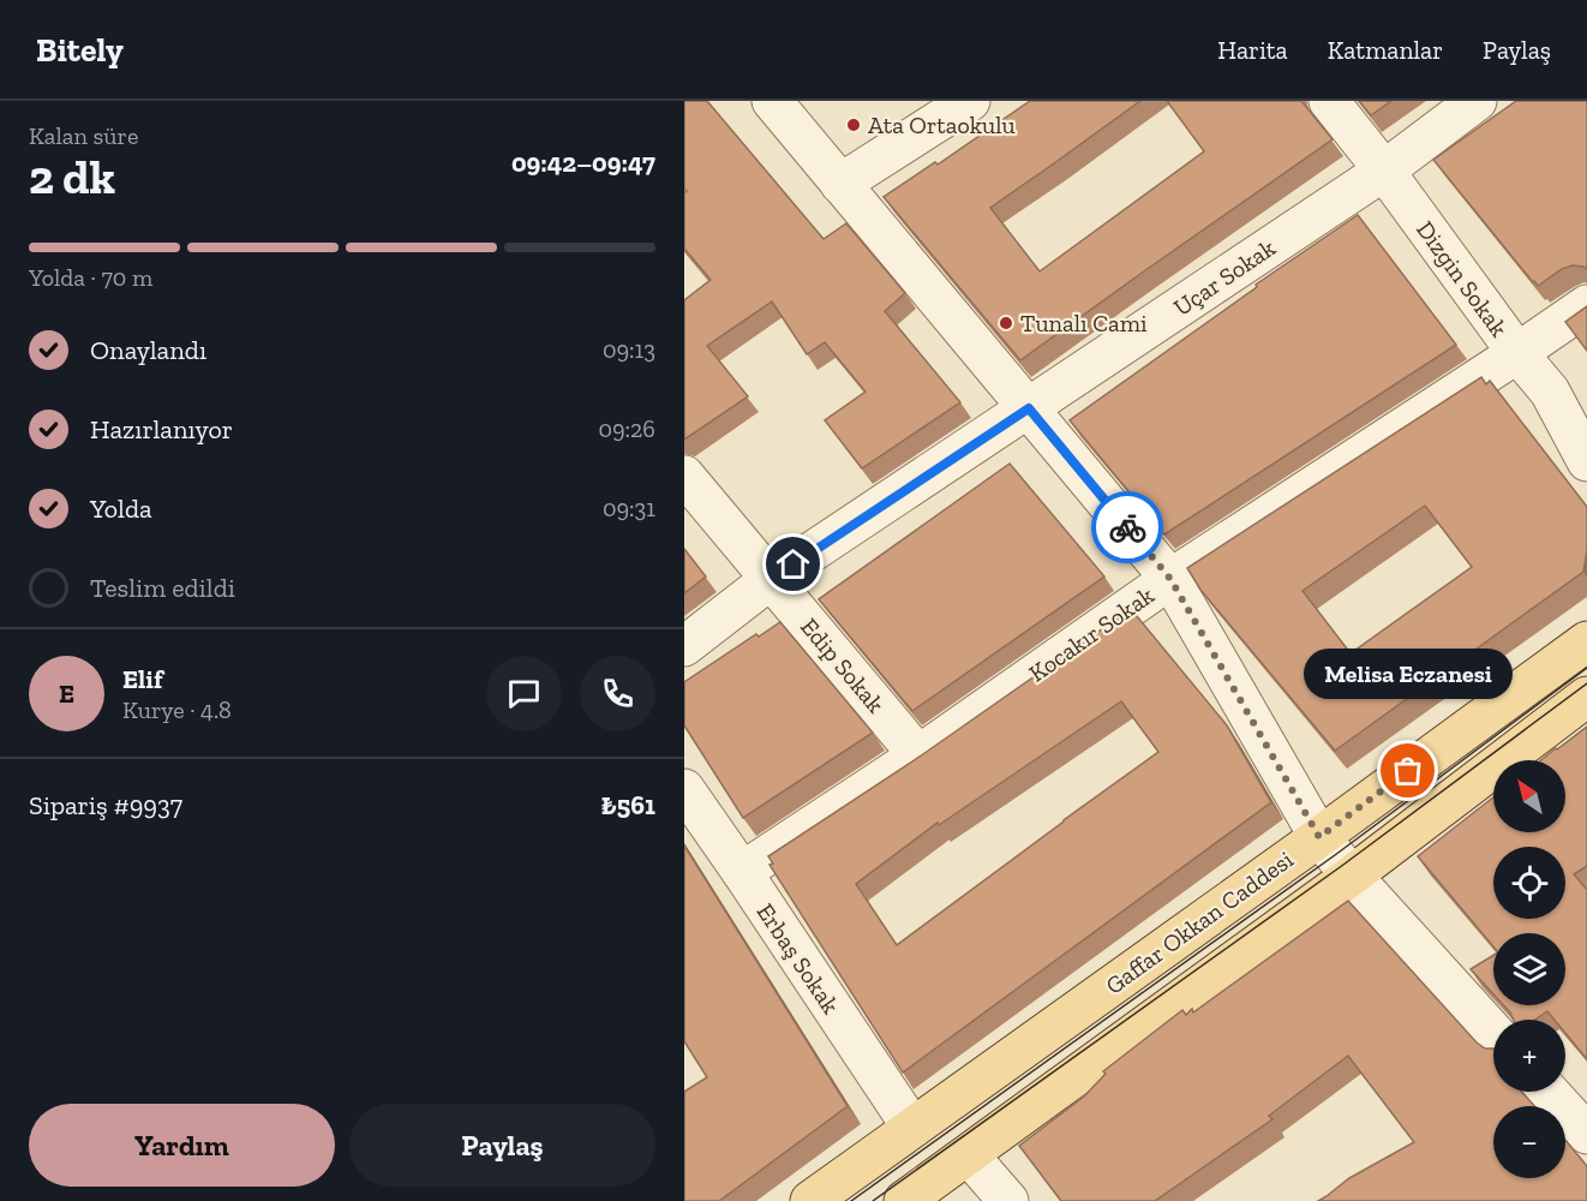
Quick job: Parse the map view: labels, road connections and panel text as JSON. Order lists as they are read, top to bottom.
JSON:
{
  "streets": {
    "main road": ["Gaffar Okkan Caddesi"],
    "street": [
      "Uçar Sokak",
      "Dizgin Sokak",
      "Kocakır Sokak",
      "Edip Sokak",
      "Erbaş Sokak"
    ]
  },
  "crossings": [
    ["Uçar Sokak", "Dizgin Sokak"],
    ["Uçar Sokak", "Edip Sokak"],
    ["Dizgin Sokak", "Kocakır Sokak"],
    ["Kocakır Sokak", "Edip Sokak"],
    ["Kocakır Sokak", "Erbaş Sokak"],
    ["Gaffar Okkan Caddesi", "Erbaş Sokak"]
  ],
  "places": ["Ata Ortaokulu", "Tunalı Cami", "Melisa Eczanesi"],
  "north": "top left",
  "page": {
    "header": "Bitely",
    "nav": ["Harita", "Katmanlar", "Paylaş"],
    "heading": ["2 dk", "Kalan süre", "09:42–09:47"],
    "panel": [
      "Elif",
      "Kurye · 4.8",
      "Sipariş #9937",
      "₺561"
    ],
    "bar": "Yolda · 70 m",
    "list": [
      ["Onaylandı", "09:13"],
      ["Hazırlanıyor", "09:26"],
      ["Yolda", "09:31"],
      "Teslim edildi"
    ],
    "bubble": "Melisa Eczanesi",
    "round": "E",
    "map_buttons": ["+", "−"],
    "buttons": ["Yardım", "Paylaş"]
  }
}
